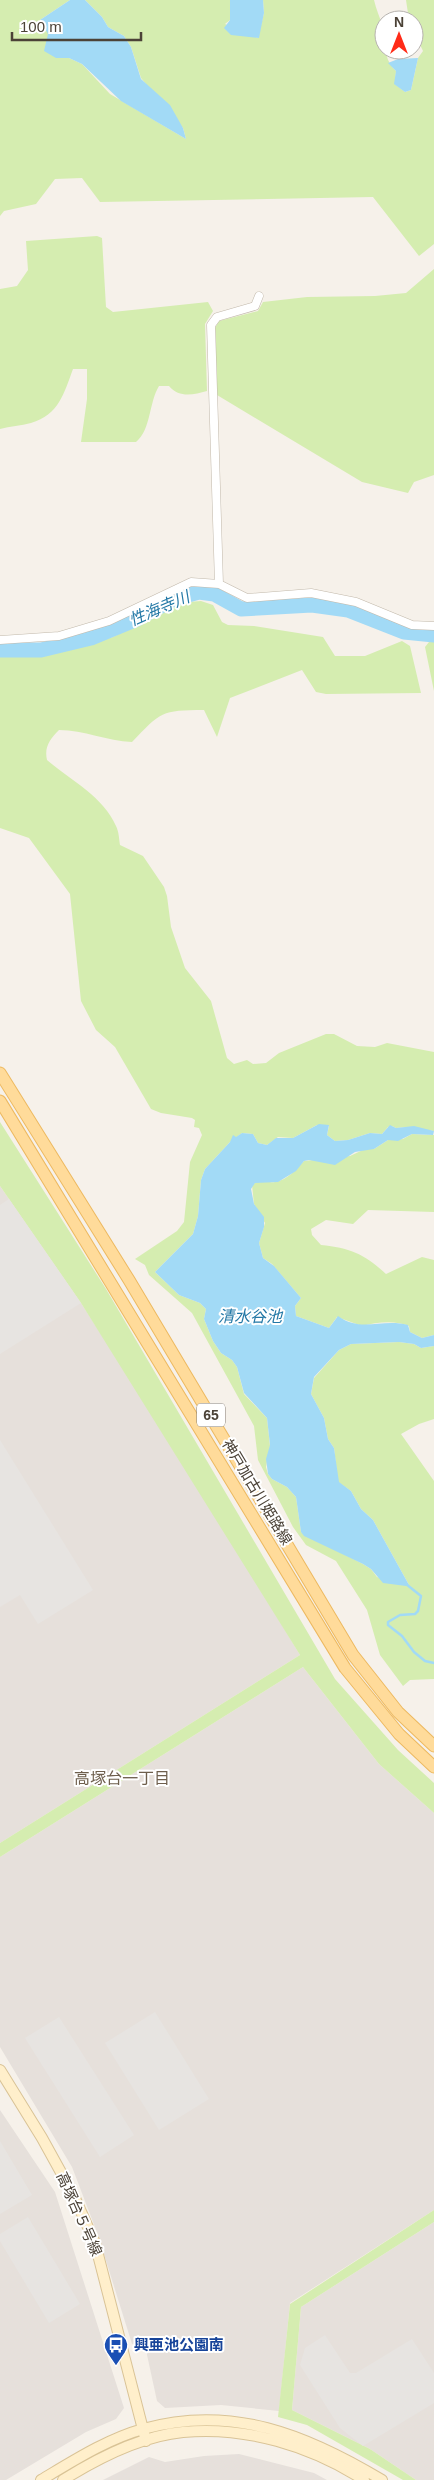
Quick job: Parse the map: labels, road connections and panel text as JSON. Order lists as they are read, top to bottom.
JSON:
{
  "streets": {
    "main road": ["65", "神戸加古川姫路線"],
    "street": ["高塚台５号線"]
  },
  "districts": ["高塚台一丁目"],
  "water": ["性海寺川", "清水谷池"],
  "places": {
    "bus stop": ["興亜池公園南"]
  },
  "scale_bar": "100 m",
  "north": "top"
}
